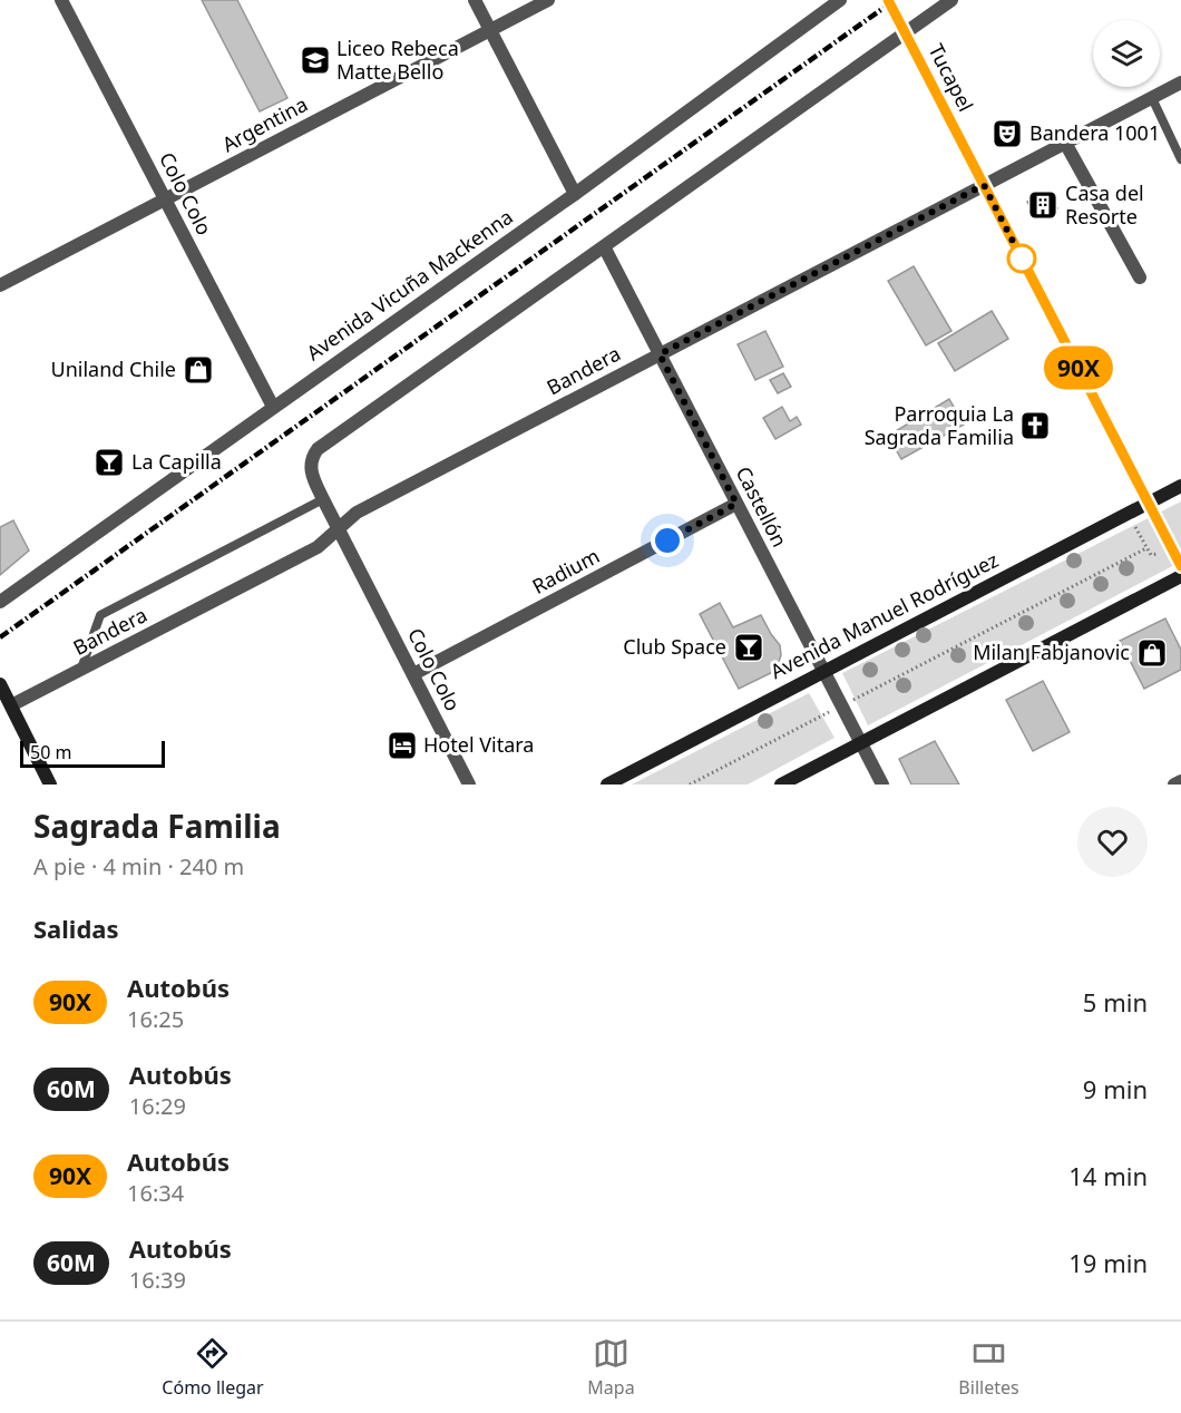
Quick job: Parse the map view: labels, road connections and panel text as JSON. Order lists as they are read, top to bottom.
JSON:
{
  "streets": {
    "main road": ["Tucapel", "Avenida Manuel Rodríguez"],
    "street": [
      "Argentina",
      "Colo Colo",
      "Avenida Vicuña Mackenna",
      "Bandera",
      "Castellón",
      "Radium"
    ]
  },
  "crossings": [
    ["Tucapel", "Bandera"],
    ["Tucapel", "Avenida Manuel Rodríguez"],
    ["Argentina", "Colo Colo"],
    ["Colo Colo", "Avenida Vicuña Mackenna"],
    ["Colo Colo", "Bandera"],
    ["Colo Colo", "Castellón"],
    ["Colo Colo", "Radium"],
    ["Bandera", "Castellón"],
    ["Castellón", "Radium"],
    ["Castellón", "Avenida Manuel Rodríguez"]
  ],
  "places": {
    "school or university": ["Liceo Rebeca Matte Bello"],
    "theatre": ["Bandera 1001"],
    "building": ["Casa del Resorte"],
    "shop": ["Uniland Chile", "Milan Fabjanovic"],
    "church": ["Parroquia La Sagrada Familia"],
    "bar": ["La Capilla", "Club Space"],
    "hotel": ["Hotel Vitara"]
  },
  "lines": ["bus line 90X"],
  "scale_bar": "50 m",
  "page": {
    "on_map": "90X",
    "scale": "50 m",
    "heading": [
      ["Sagrada Familia", "A pie · 4 min · 240 m"],
      "Salidas"
    ],
    "list": [
      {
        "mark": "90X",
        "name": "Autobús",
        "note": "16:25",
        "value": "5 min"
      },
      {
        "mark": "60M",
        "name": "Autobús",
        "note": "16:29",
        "value": "9 min"
      },
      {
        "mark": "90X",
        "name": "Autobús",
        "note": "16:34",
        "value": "14 min"
      },
      {
        "mark": "60M",
        "name": "Autobús",
        "note": "16:39",
        "value": "19 min"
      }
    ],
    "tabs": ["Cómo llegar", "Mapa", "Billetes"]
  }
}
